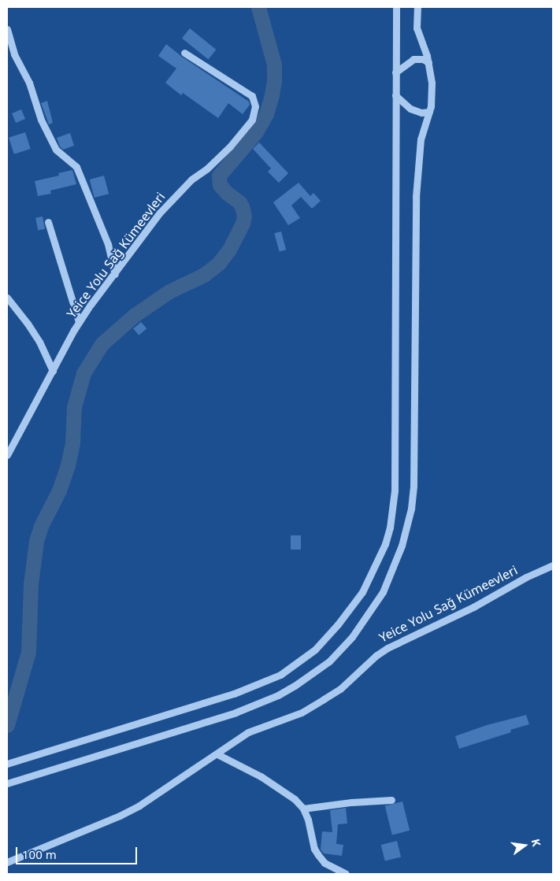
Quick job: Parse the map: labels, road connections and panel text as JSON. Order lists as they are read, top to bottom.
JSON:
{
  "streets": {
    "street": ["Yeice Yolu Sağ Kümeevleri"]
  },
  "scale_bar": "100 m",
  "north": "right"
}
